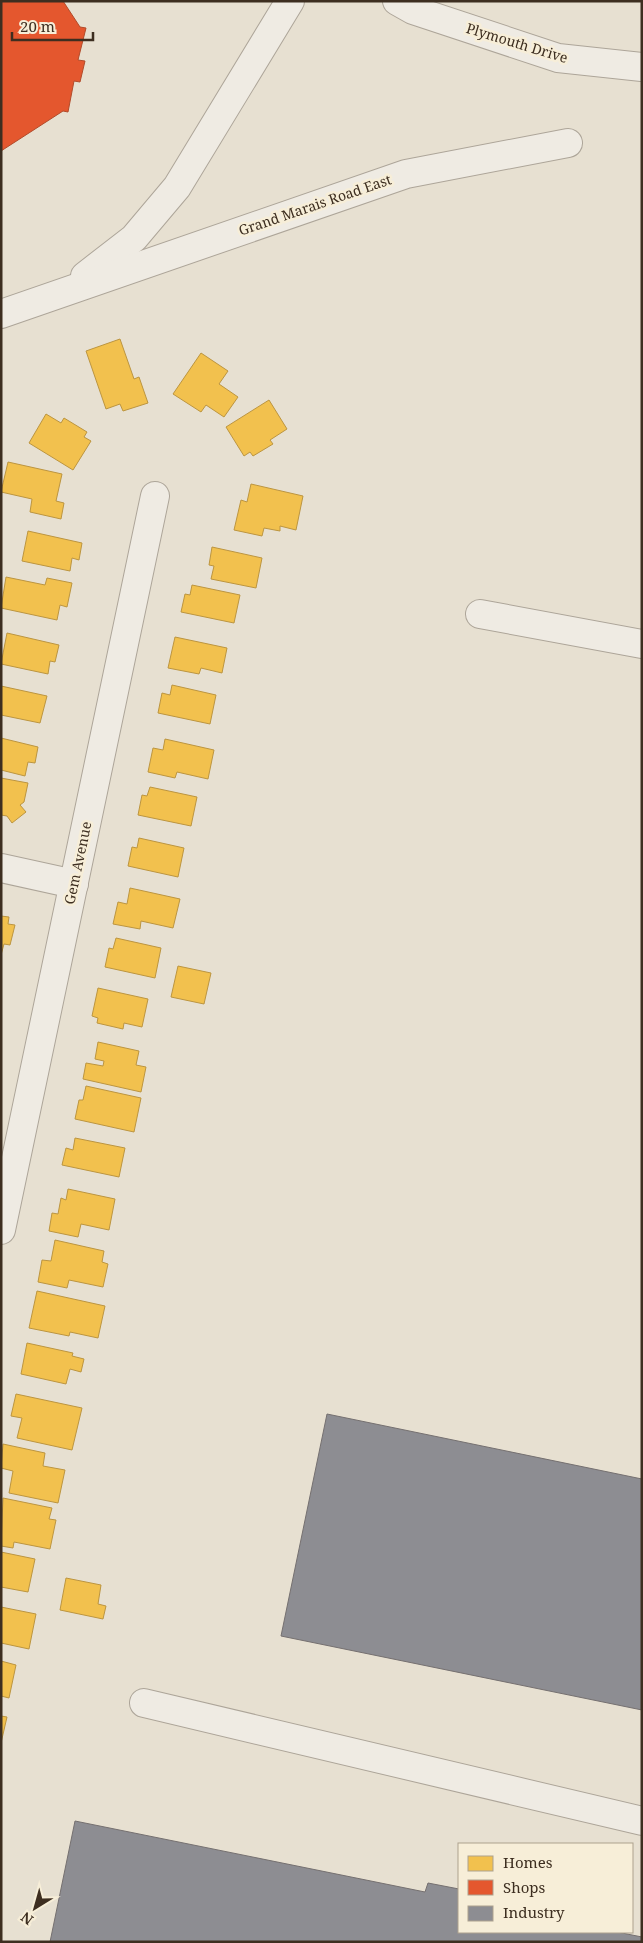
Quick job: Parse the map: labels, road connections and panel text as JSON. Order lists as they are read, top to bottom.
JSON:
{
  "streets": {
    "street": ["Plymouth Drive", "Grand Marais Road East", "Gem Avenue"]
  },
  "legend": ["Homes", "Shops", "Industry"],
  "scale_bar": "20 m",
  "north": "bottom left"
}
